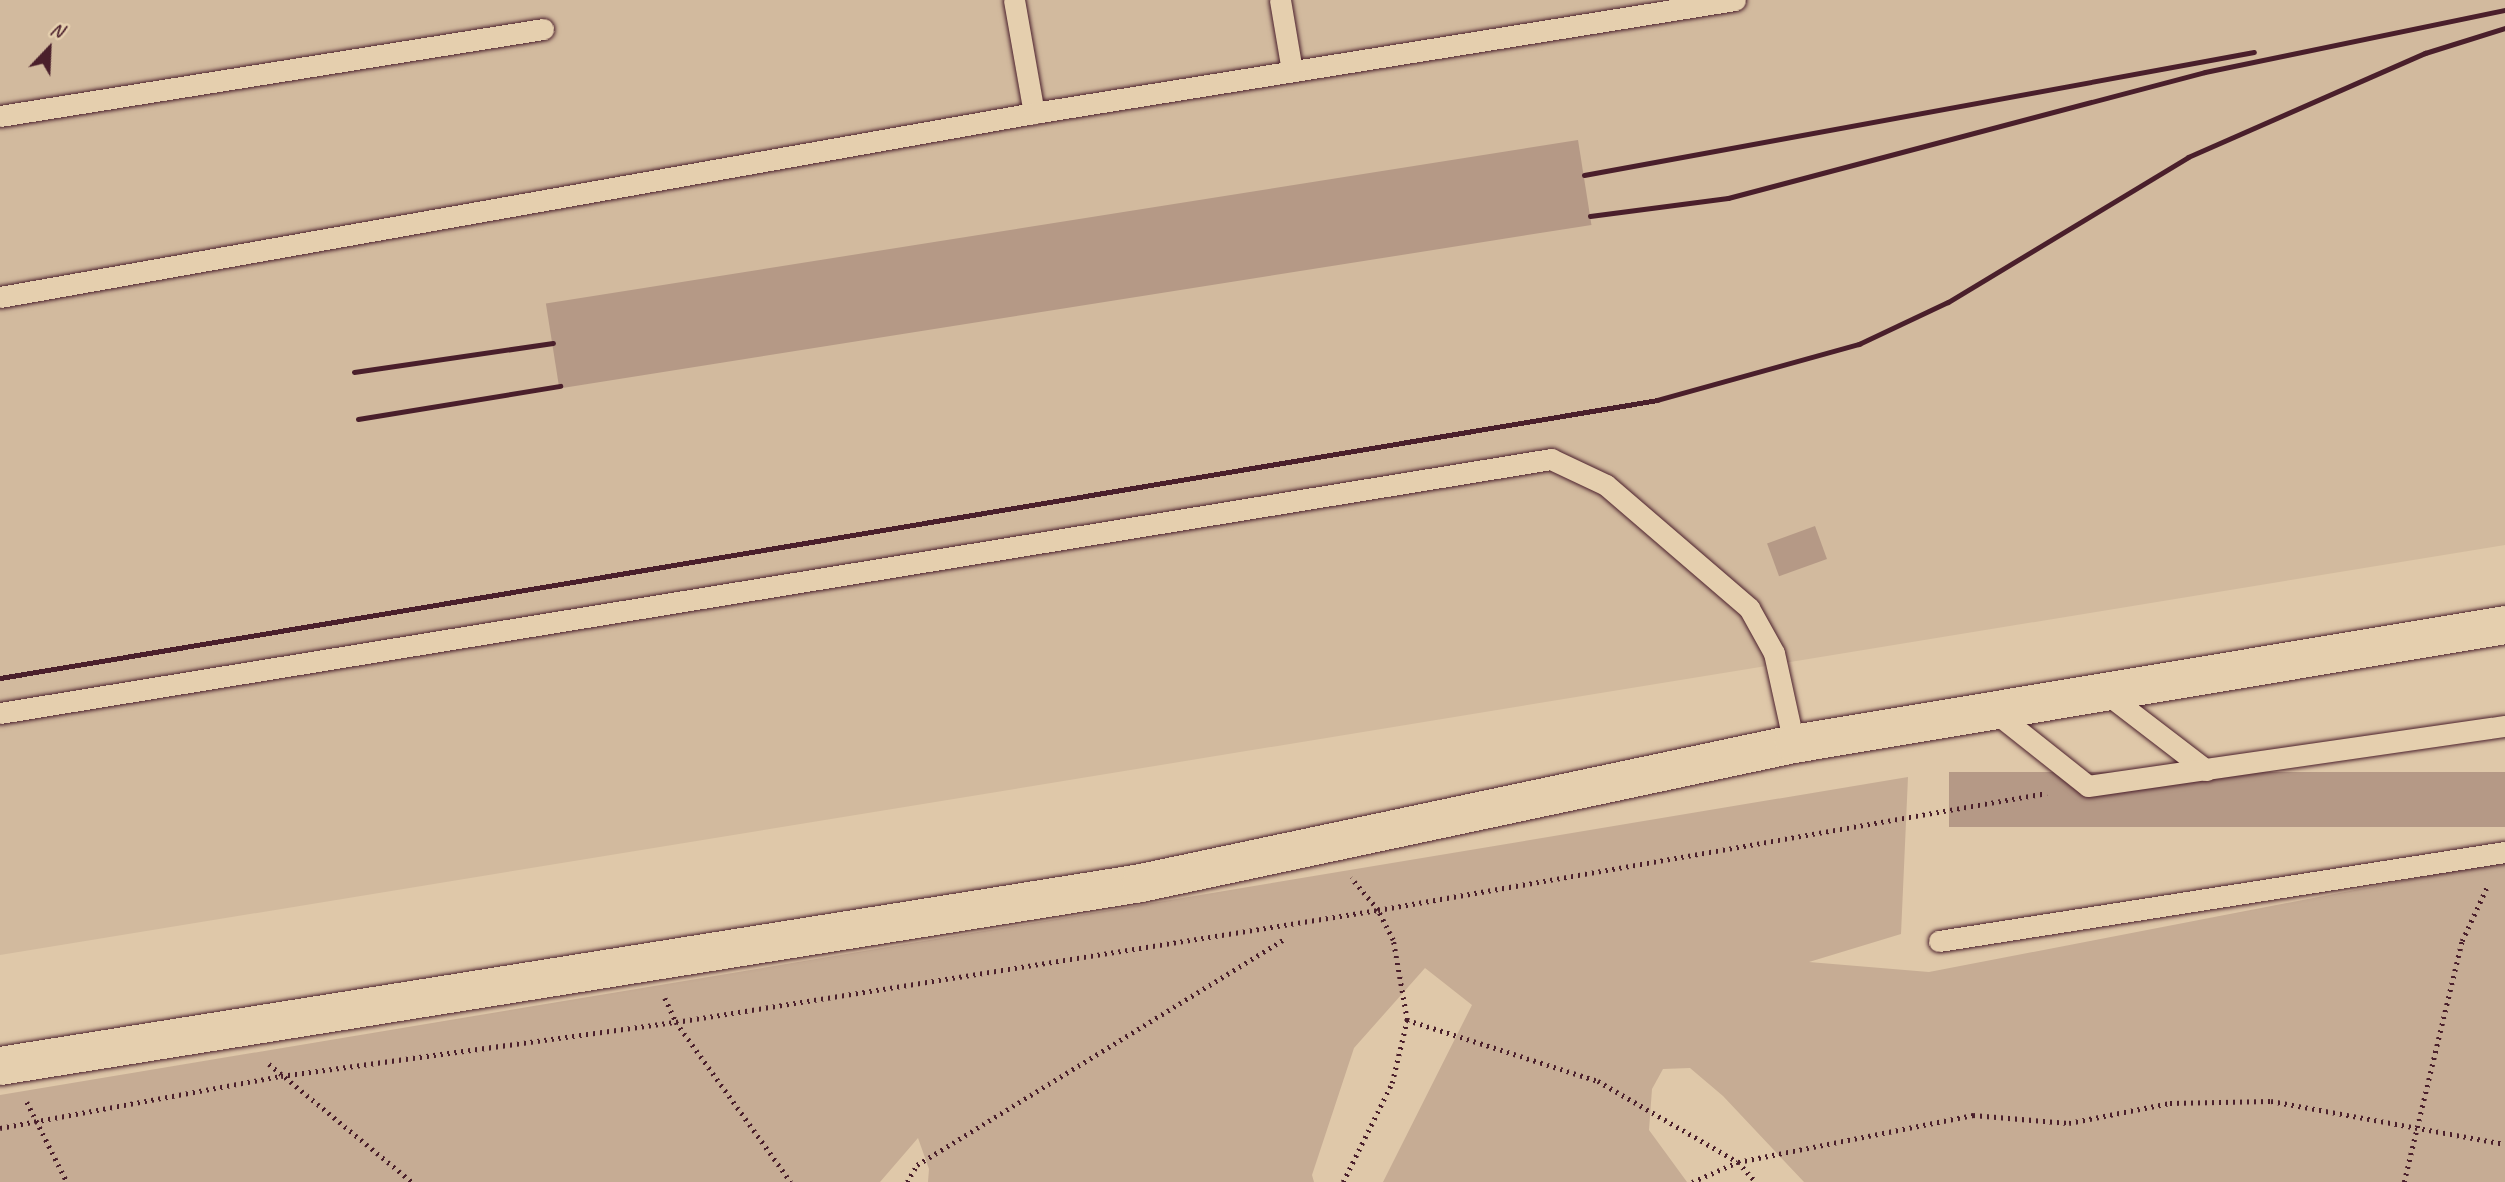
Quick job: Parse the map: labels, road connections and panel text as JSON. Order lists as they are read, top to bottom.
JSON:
{
  "north": "top right"
}
